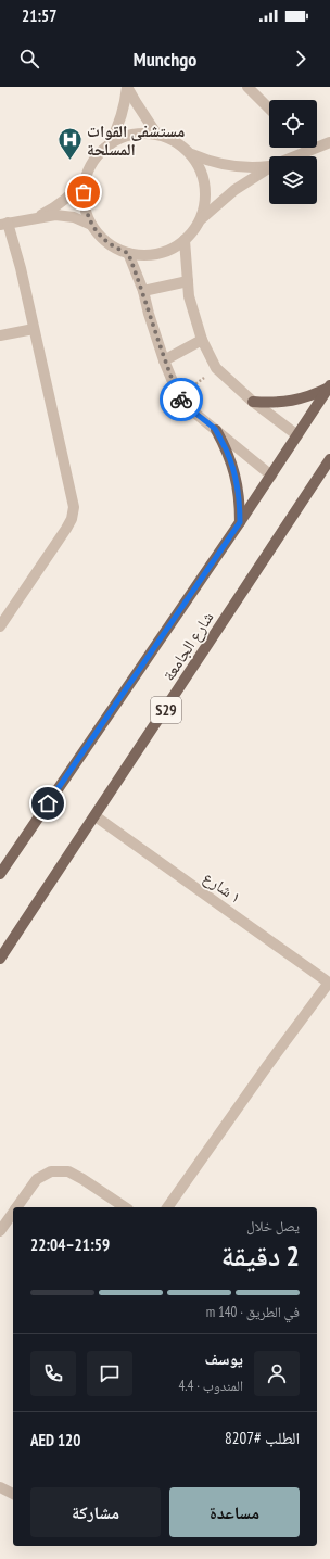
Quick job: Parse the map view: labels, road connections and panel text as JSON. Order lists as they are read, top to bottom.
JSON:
{
  "streets": {
    "main road": ["شارع الجامعة", "S29"],
    "street": ["١ شارع"]
  },
  "crossings": [
    ["شارع الجامعة", "١ شارع"]
  ],
  "places": {
    "hospital": ["مستشفى القوات المسلحة"]
  },
  "page": {
    "status": "21:57",
    "header": "Munchgo",
    "heading": ["2 دقيقة", "يصل خلال", "21:59–22:04"],
    "panel": [
      "يوسف",
      "المندوب · 4.4",
      "الطلب #8207",
      "AED 120"
    ],
    "bar": "في الطريق · 140 m",
    "buttons": ["مساعدة", "مشاركة"]
  }
}
